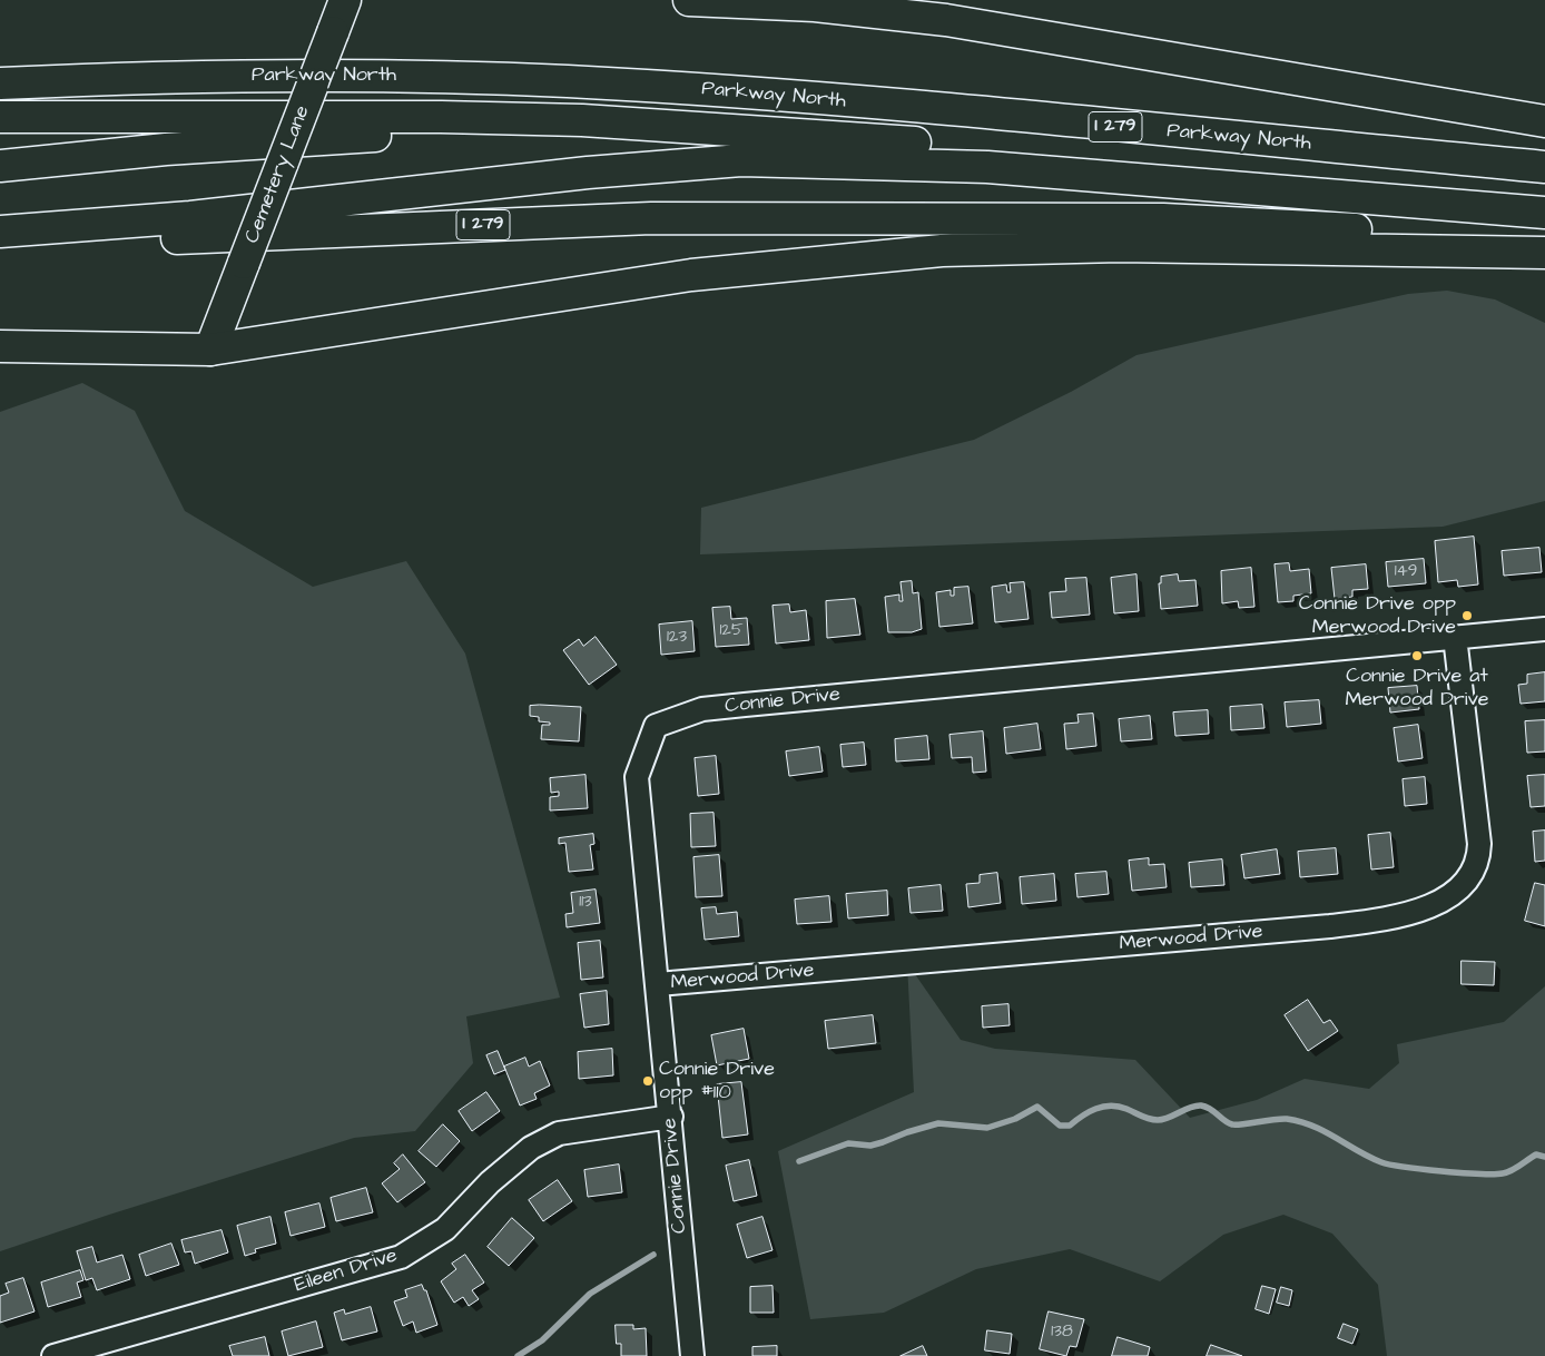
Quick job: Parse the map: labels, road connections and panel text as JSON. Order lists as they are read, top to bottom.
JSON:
{
  "streets": {
    "main road": ["Parkway North", "I 279", "Cemetery Lane"],
    "street": ["Connie Drive", "Merwood Drive", "Eileen Drive"]
  },
  "crossings": [
    ["Connie Drive", "Merwood Drive"],
    ["Connie Drive", "Eileen Drive"]
  ],
  "places": ["Connie Drive opp Merwood Drive", "Connie Drive at Merwood Drive", "Connie Drive opp #110"],
  "house_numbers": [
    "149",
    "125",
    "123",
    "113",
    "138"
  ]
}
